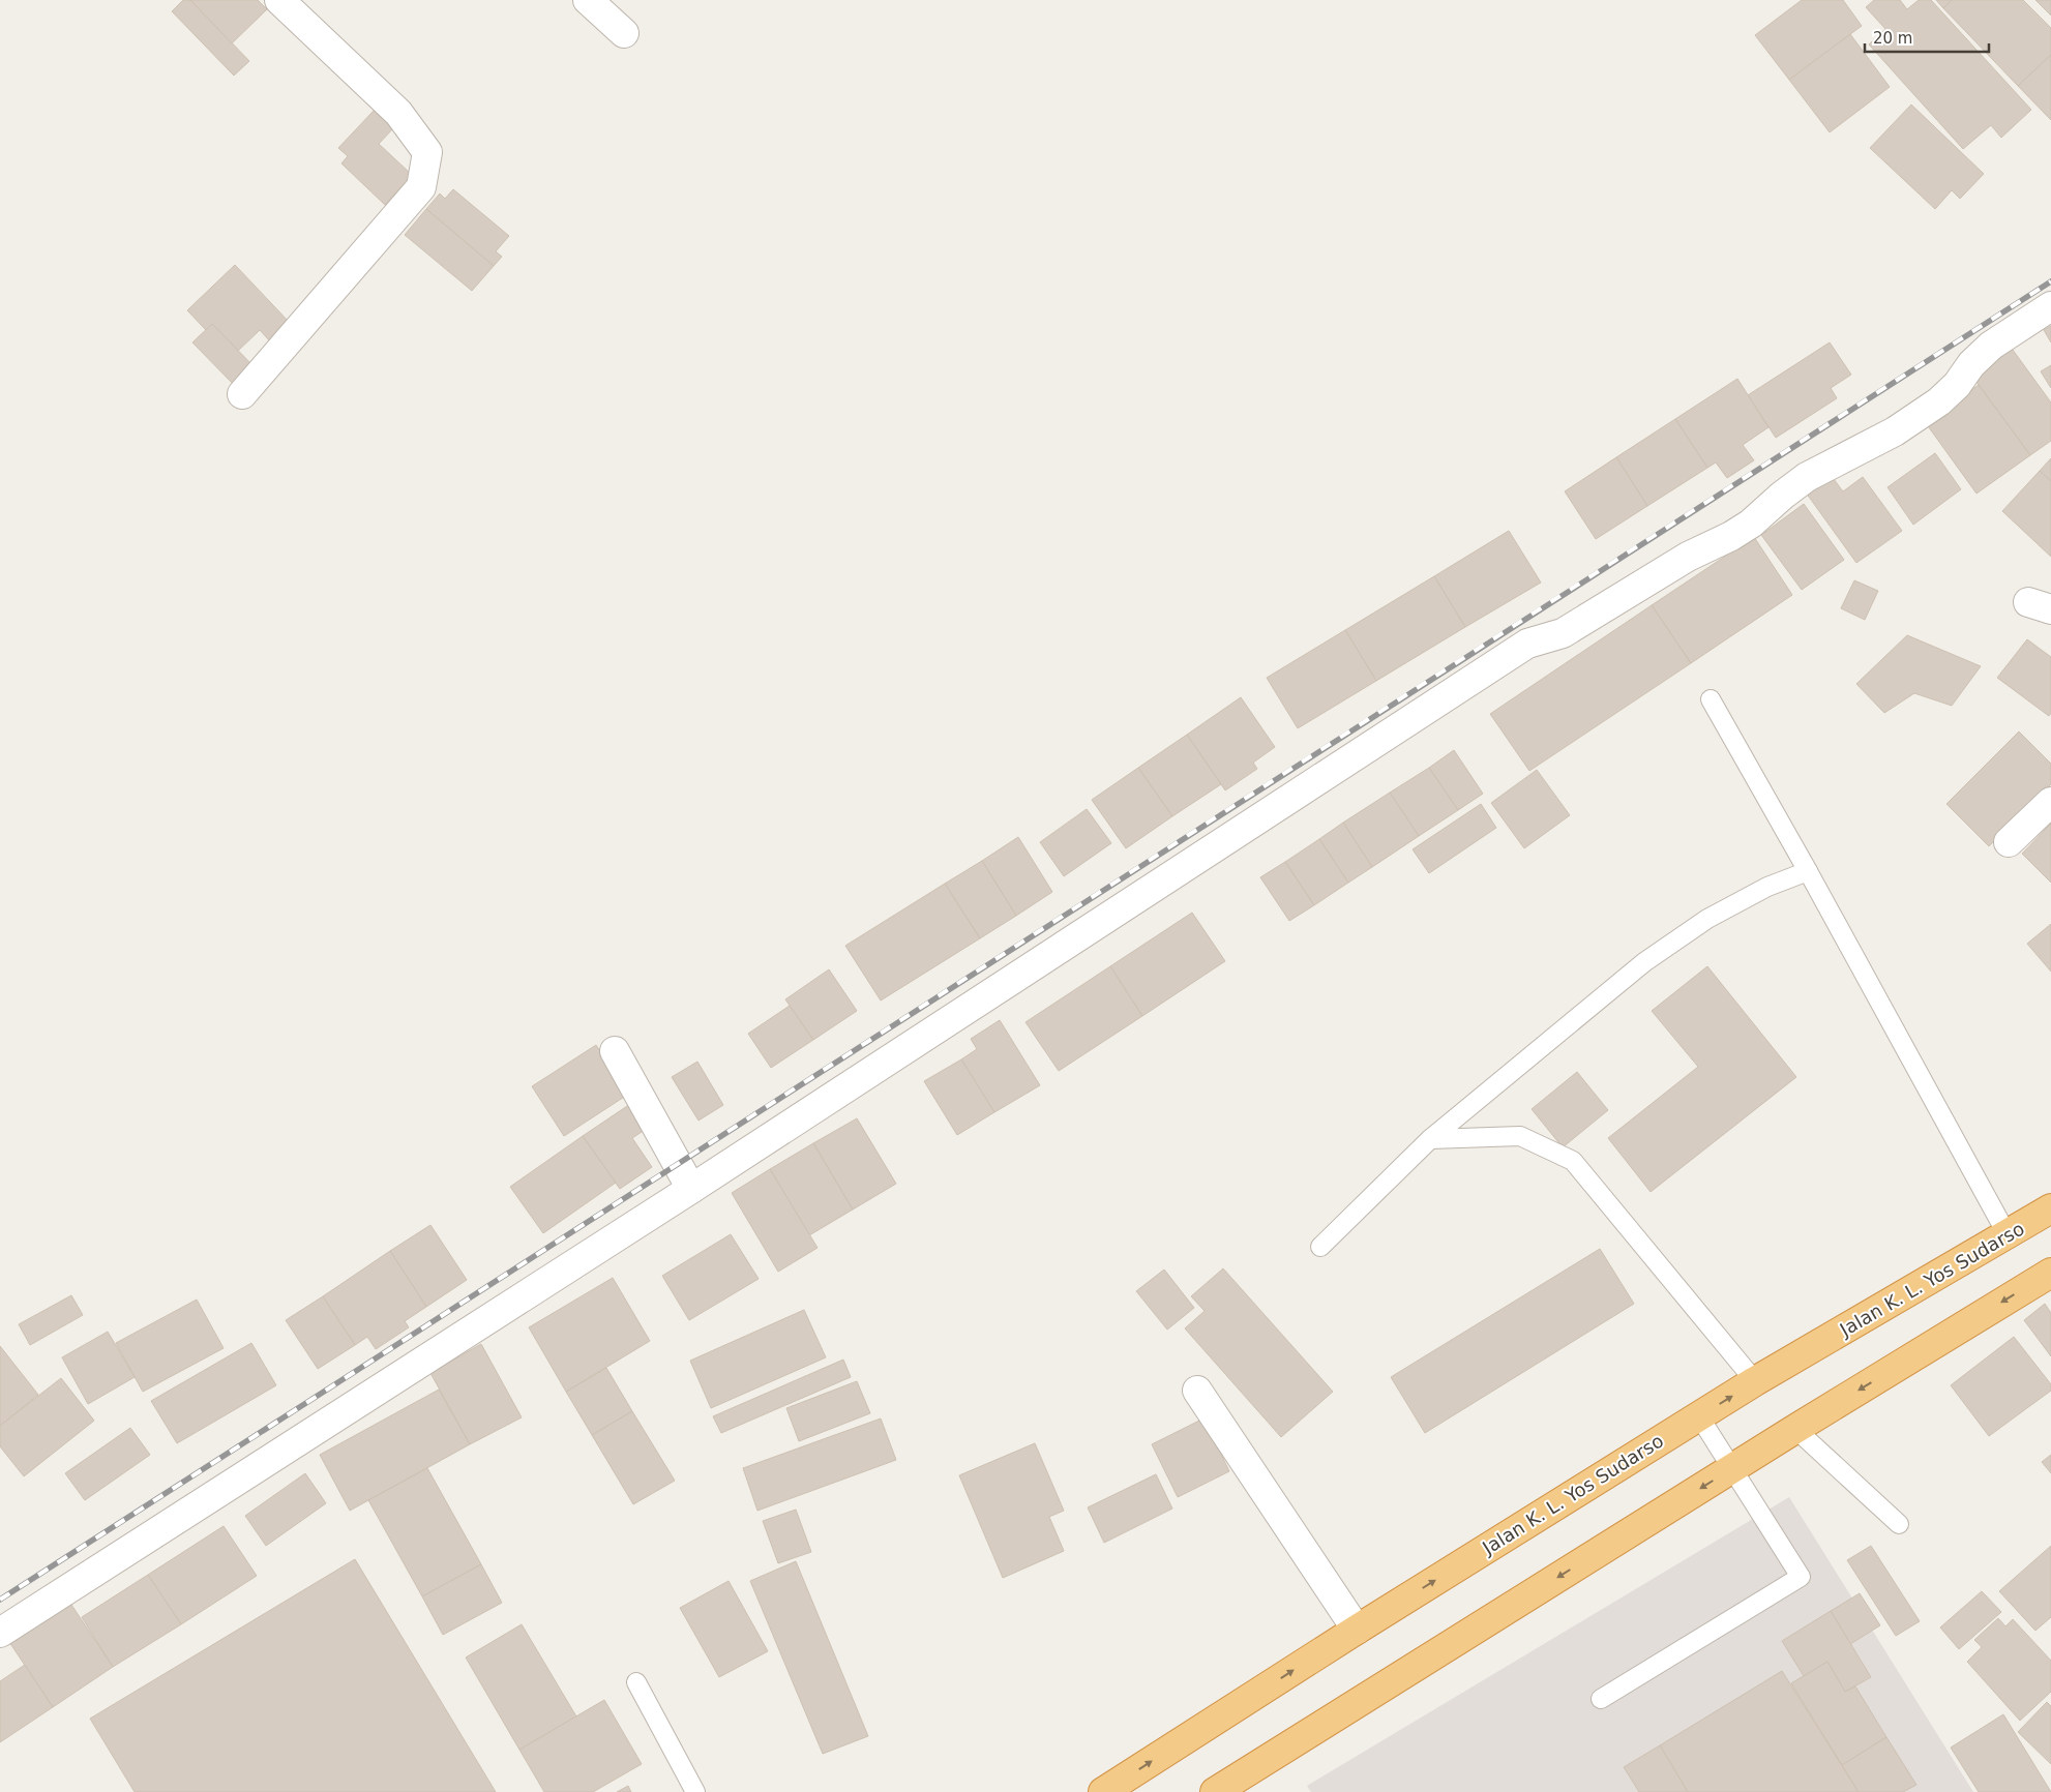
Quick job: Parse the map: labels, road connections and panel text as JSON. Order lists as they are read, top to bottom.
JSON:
{
  "streets": {
    "highway": ["Jalan K. L. Yos Sudarso"]
  },
  "scale_bar": "20 m"
}
